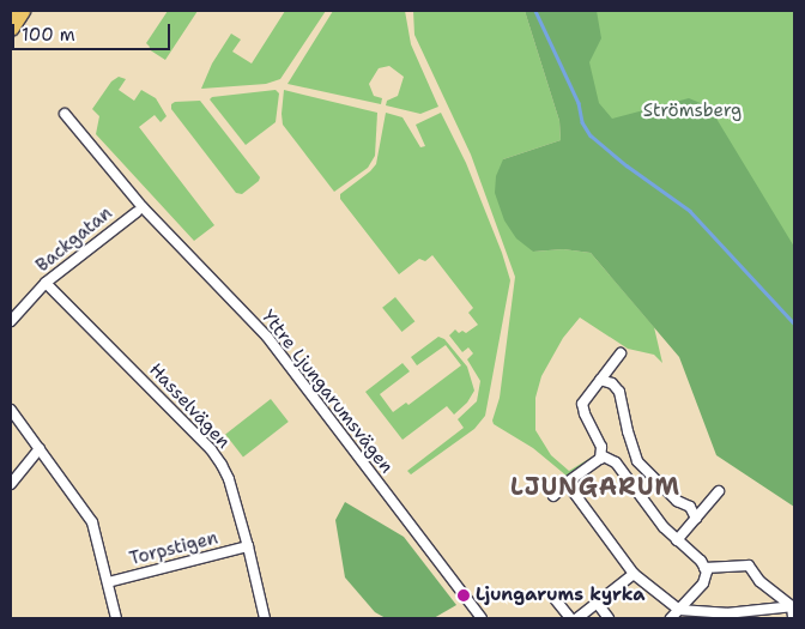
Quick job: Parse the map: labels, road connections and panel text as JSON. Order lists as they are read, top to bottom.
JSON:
{
  "streets": {
    "street": [
      "Backgatan",
      "Yttre Ljungarumsvägen",
      "Hasselvägen",
      "Torpstigen"
    ]
  },
  "crossings": [
    ["Backgatan", "Hasselvägen"],
    ["Hasselvägen", "Torpstigen"]
  ],
  "districts": ["LJUNGARUM"],
  "parks": ["Strömsberg"],
  "places": ["Ljungarums kyrka"],
  "scale_bar": "100 m"
}
